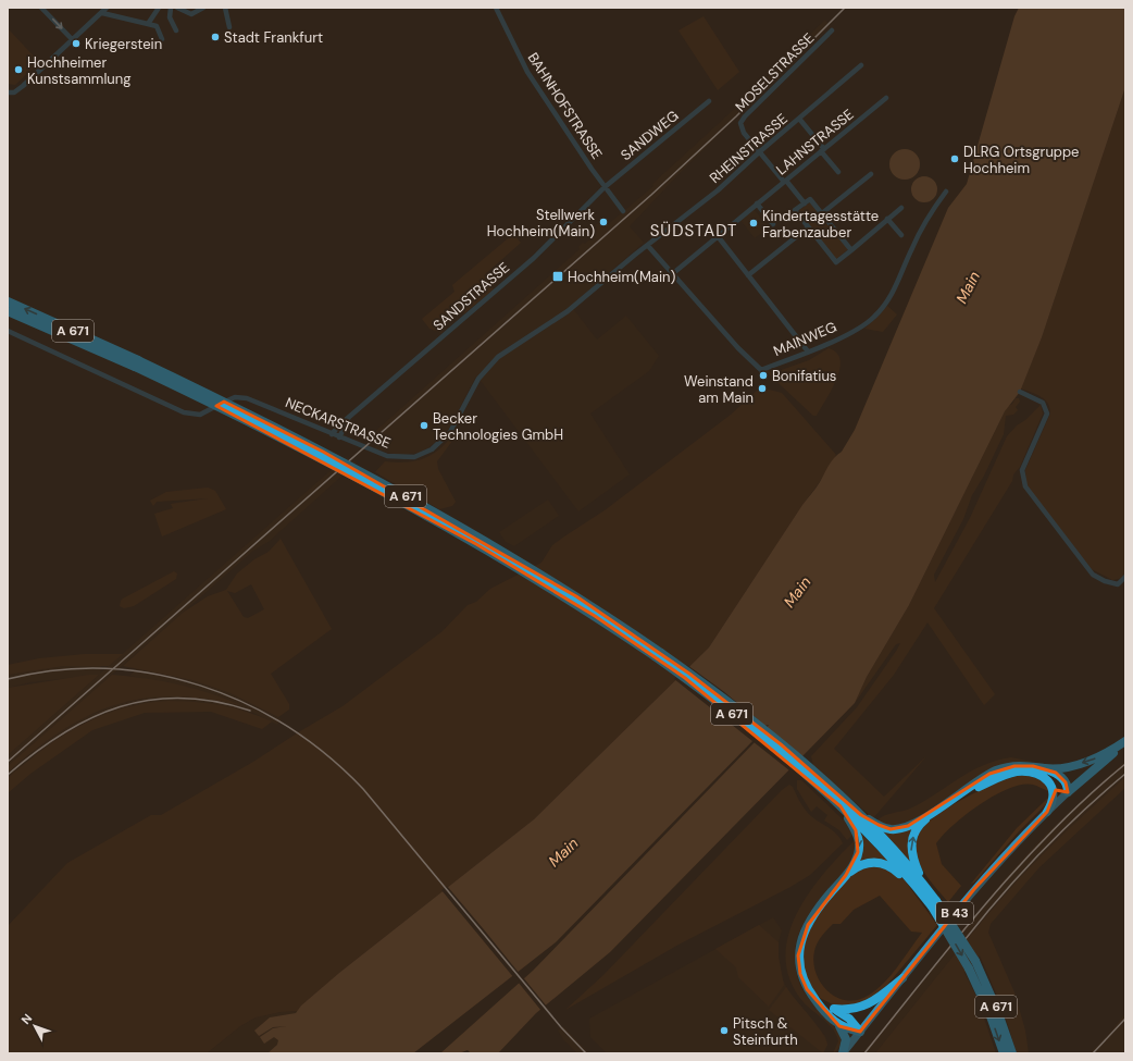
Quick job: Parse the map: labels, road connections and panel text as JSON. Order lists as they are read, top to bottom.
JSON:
{
  "streets": {
    "highway": ["A 671", "B 43"],
    "street": [
      "MOSELSTRASSE",
      "BAHNHOFSTRASSE",
      "SANDWEG",
      "LAHNSTRASSE",
      "RHEINSTRASSE",
      "SANDSTRASSE",
      "MAINWEG",
      "NECKARSTRASSE"
    ]
  },
  "crossings": [
    ["MOSELSTRASSE", "LAHNSTRASSE"],
    ["MOSELSTRASSE", "RHEINSTRASSE"],
    ["BAHNHOFSTRASSE", "SANDWEG"],
    ["BAHNHOFSTRASSE", "SANDSTRASSE"],
    ["SANDWEG", "SANDSTRASSE"],
    ["LAHNSTRASSE", "MAINWEG"],
    ["RHEINSTRASSE", "MAINWEG"],
    ["RHEINSTRASSE", "NECKARSTRASSE"],
    ["SANDSTRASSE", "NECKARSTRASSE"],
    ["MAINWEG", "NECKARSTRASSE"]
  ],
  "districts": ["SÜDSTADT"],
  "water": ["Main"],
  "places": {
    "other": [
      "Stadt Frankfurt",
      "Kriegerstein",
      "Hochheimer Kunstsammlung",
      "DLRG Ortsgruppe Hochheim",
      "Stellwerk Hochheim(Main)",
      "Kindertagesstätte Farbenzauber",
      "Bonifatius",
      "Weinstand am Main",
      "Becker Technologies GmbH",
      "Pitsch & Steinfurth"
    ],
    "transit": ["Hochheim(Main)"]
  },
  "north": "top left"
}
